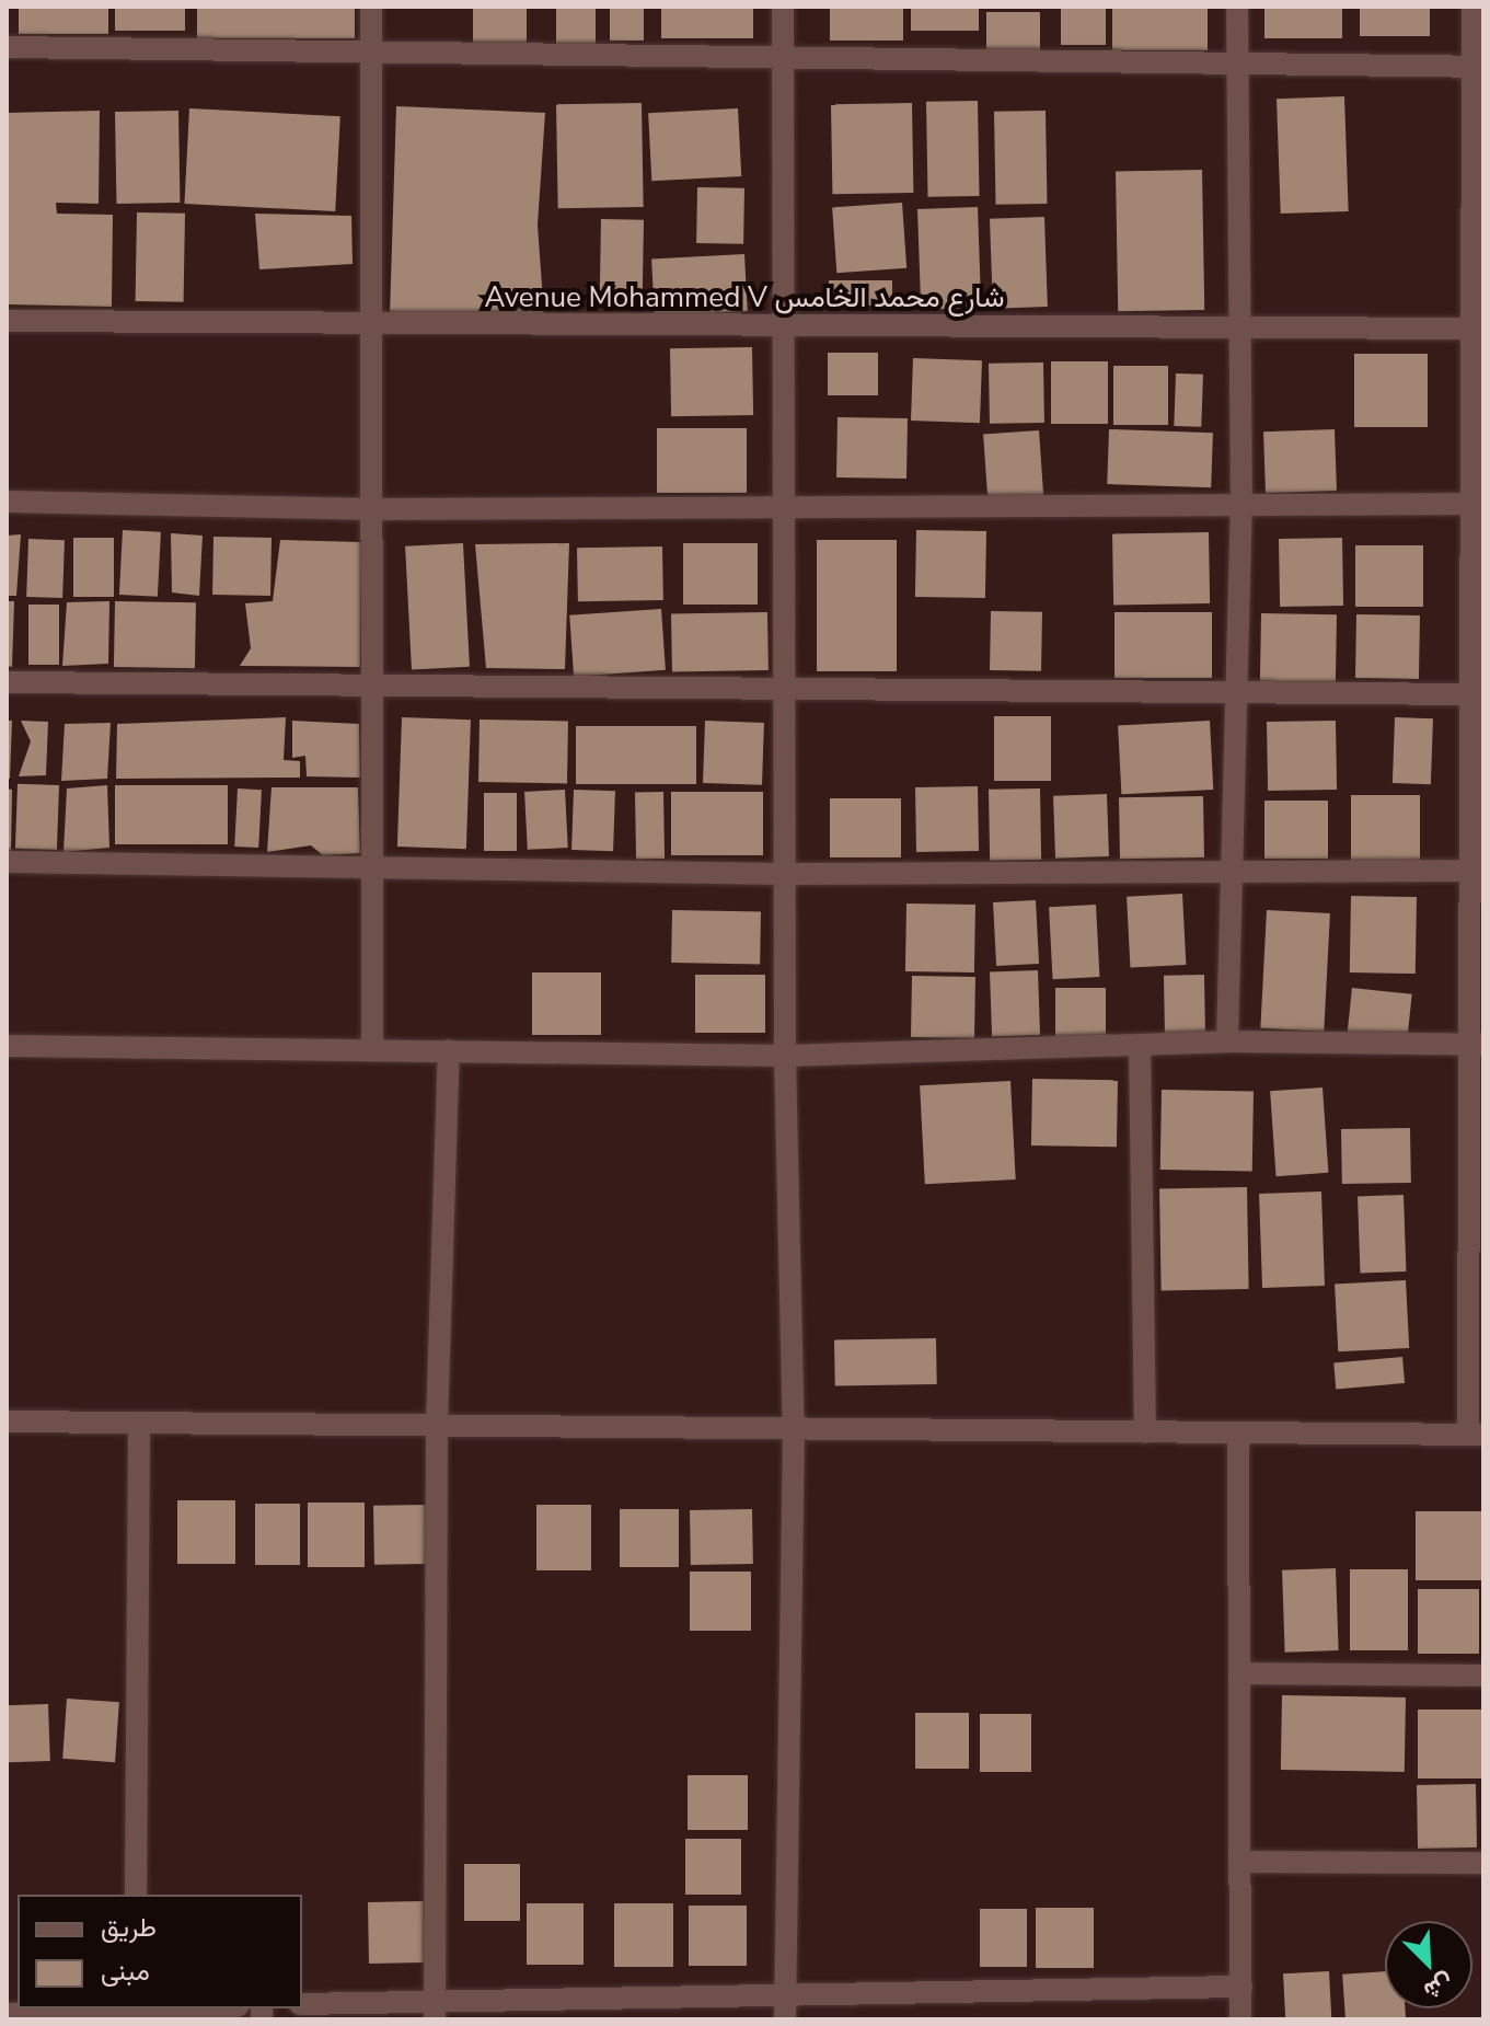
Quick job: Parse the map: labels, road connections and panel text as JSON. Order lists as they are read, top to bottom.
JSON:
{
  "streets": {
    "street": ["Avenue Mohammed V شارع محمد الخامس"]
  },
  "legend": ["طريق", "مبنى"],
  "north": "bottom right"
}
